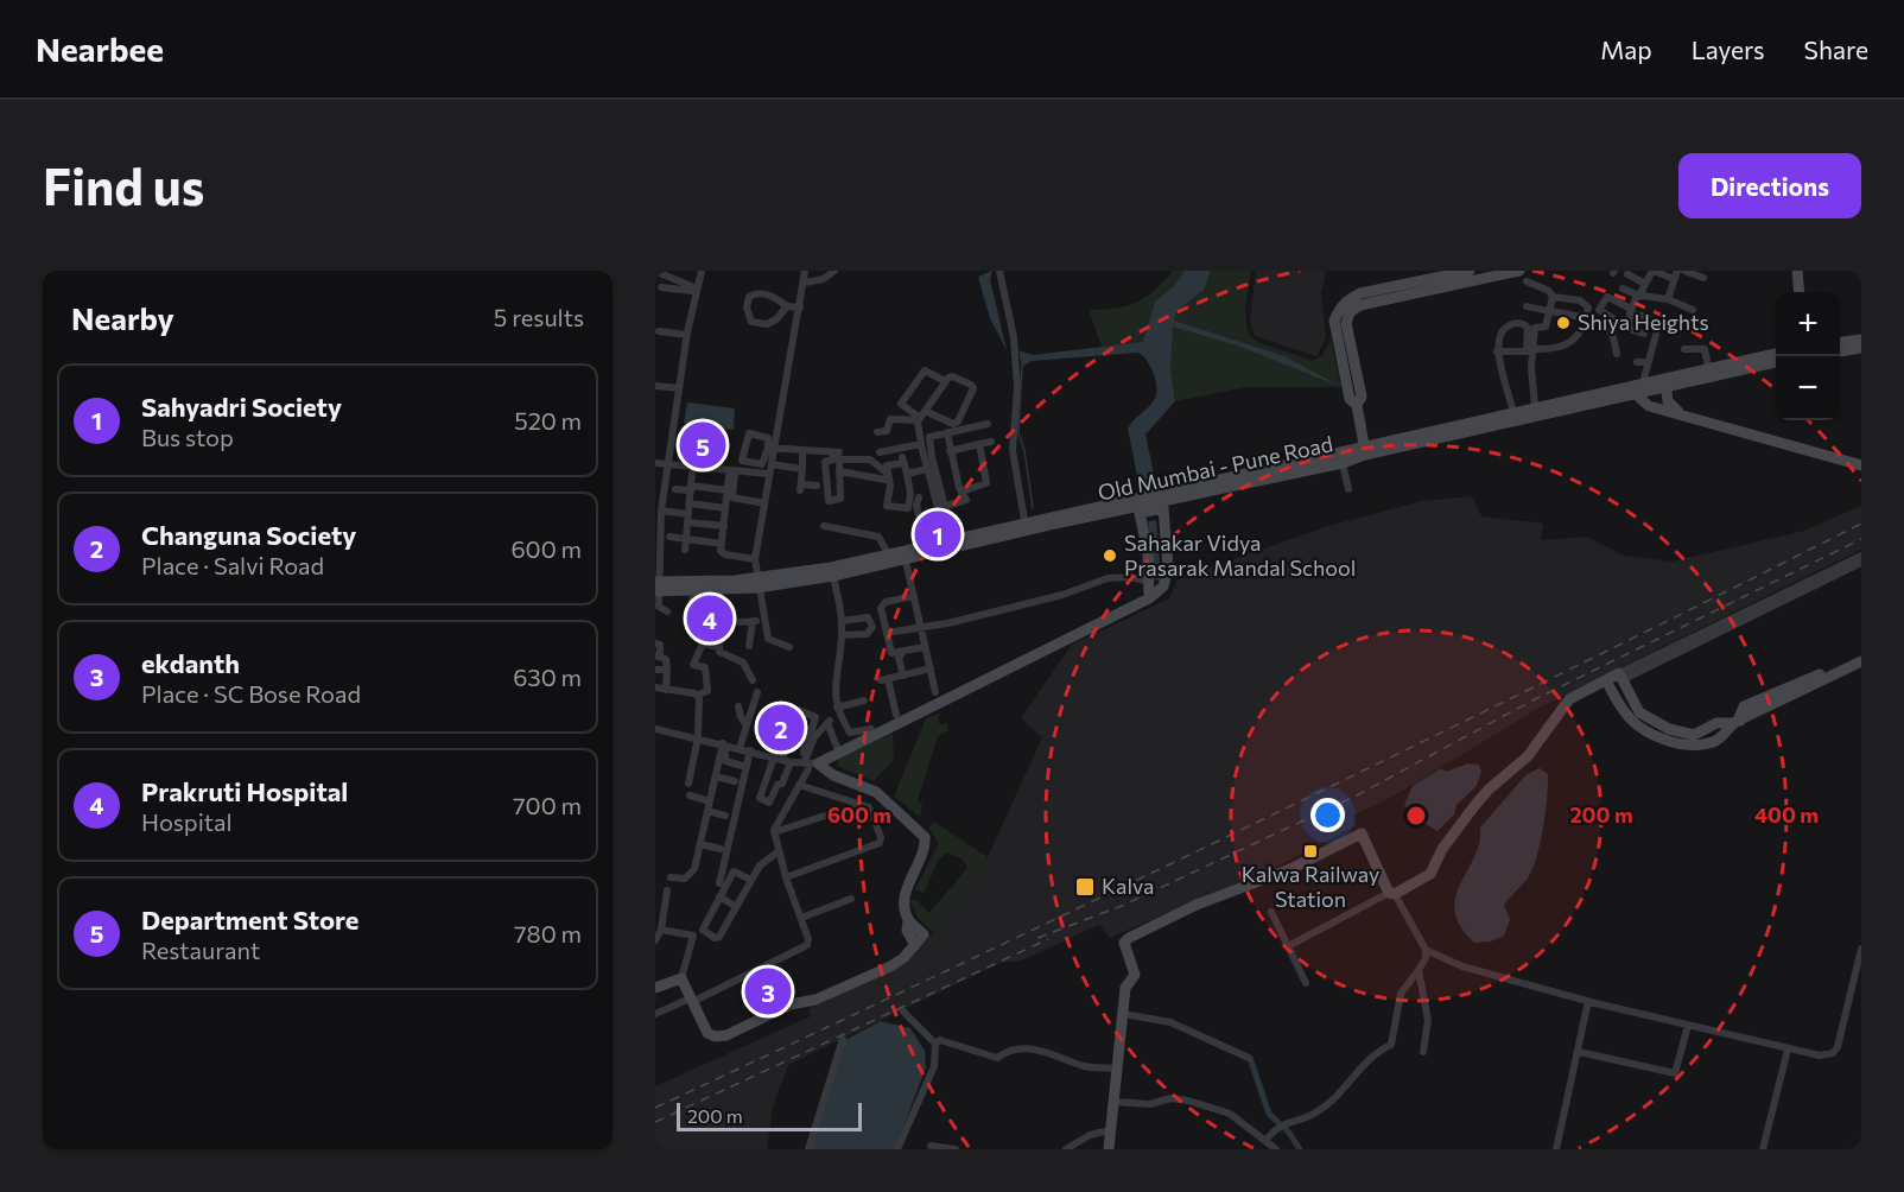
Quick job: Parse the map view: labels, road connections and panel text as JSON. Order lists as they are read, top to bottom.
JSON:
{
  "streets": {
    "street": ["Old Mumbai - Pune Road"]
  },
  "places": {
    "other": ["Shiya Heights", "Sahakar Vidya Prasarak Mandal School"],
    "transit": ["Kalwa Railway Station", "Kalva"]
  },
  "scale_bar": "200 m",
  "page": {
    "header": "Nearbee",
    "nav": ["Map", "Layers", "Share"],
    "buttons": "Directions",
    "title": "Find us",
    "heading": ["Nearby", "5 results"],
    "map_buttons": ["+", "−"],
    "list": [
      {
        "mark": "1",
        "name": "Sahyadri Society",
        "note": "Bus stop",
        "value": "520 m"
      },
      {
        "mark": "2",
        "name": "Changuna Society",
        "note": "Place · Salvi Road",
        "value": "600 m"
      },
      {
        "mark": "3",
        "name": "ekdanth",
        "note": "Place · SC Bose Road",
        "value": "630 m"
      },
      {
        "mark": "4",
        "name": "Prakruti Hospital",
        "note": "Hospital",
        "value": "700 m"
      },
      {
        "mark": "5",
        "name": "Department Store",
        "note": "Restaurant",
        "value": "780 m"
      }
    ],
    "pins": [
      "5",
      "1",
      "4",
      "2",
      "3"
    ],
    "scale": "200 m"
  },
  "rings": ["200 m", "400 m", "600 m"]
}
